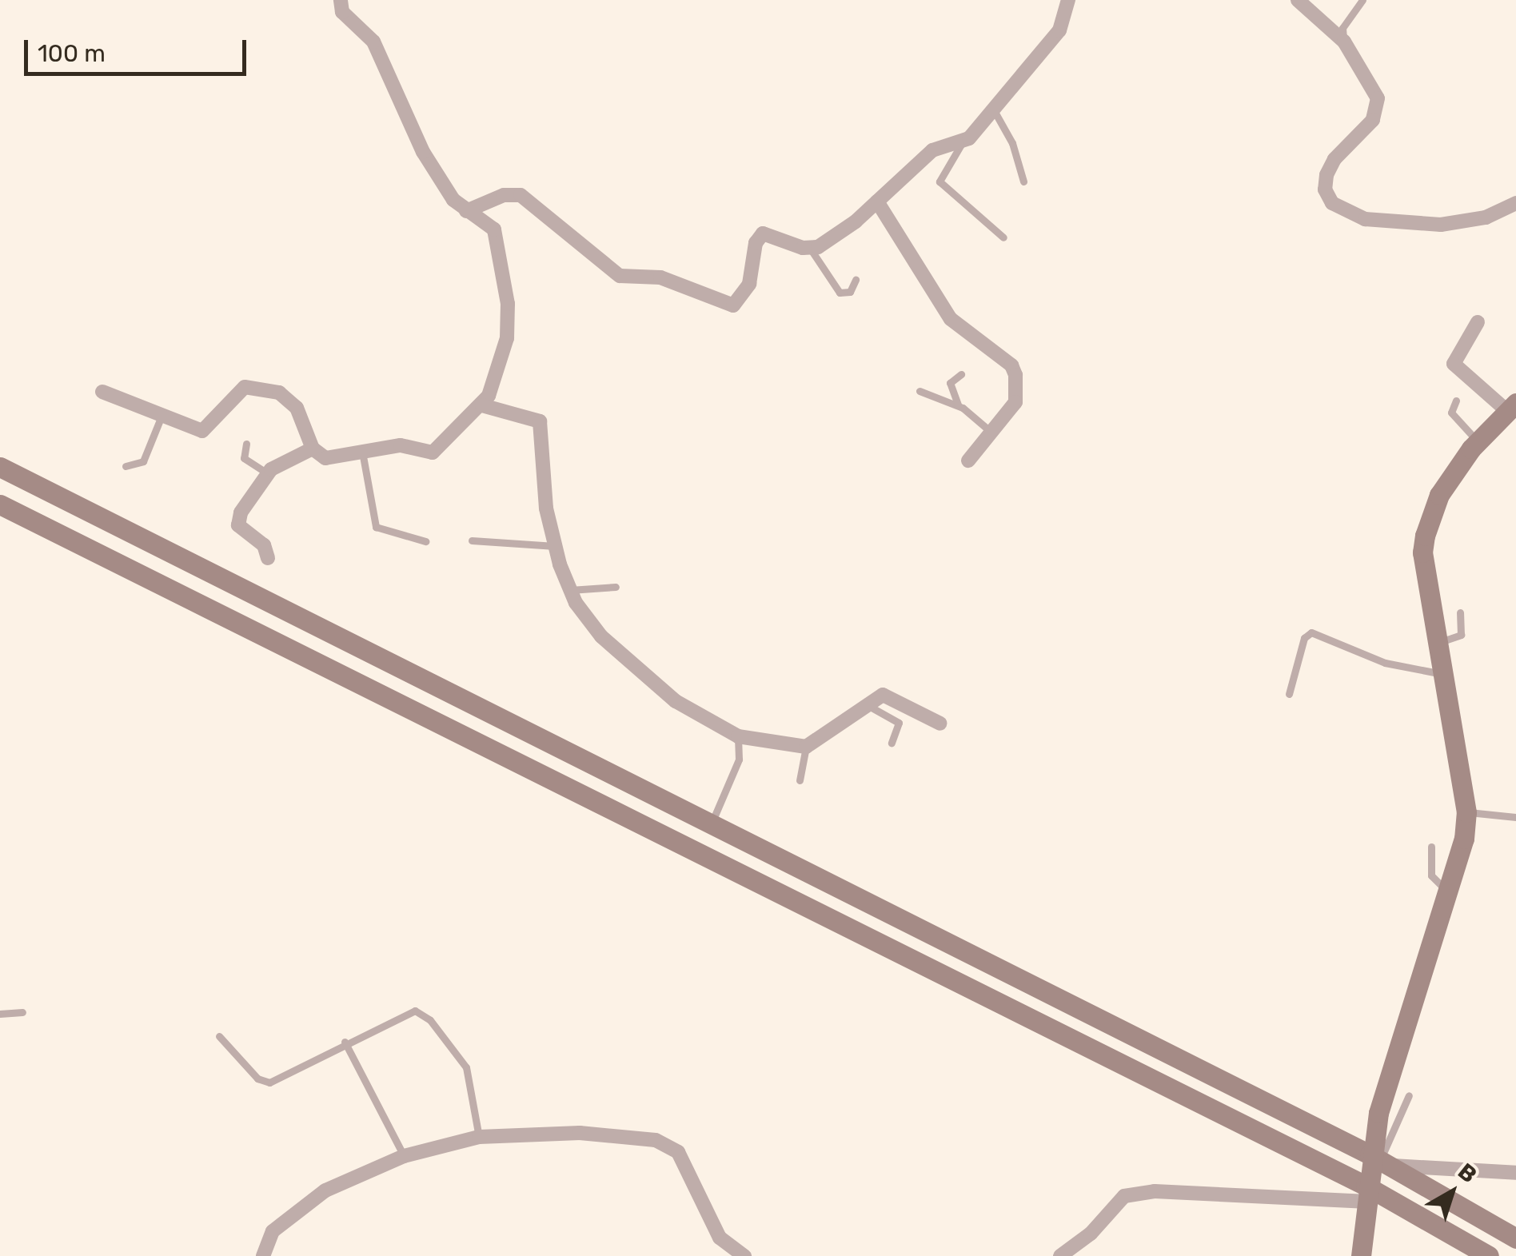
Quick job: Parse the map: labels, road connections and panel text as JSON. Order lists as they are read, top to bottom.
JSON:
{
  "scale_bar": "100 m",
  "north": "top right"
}
